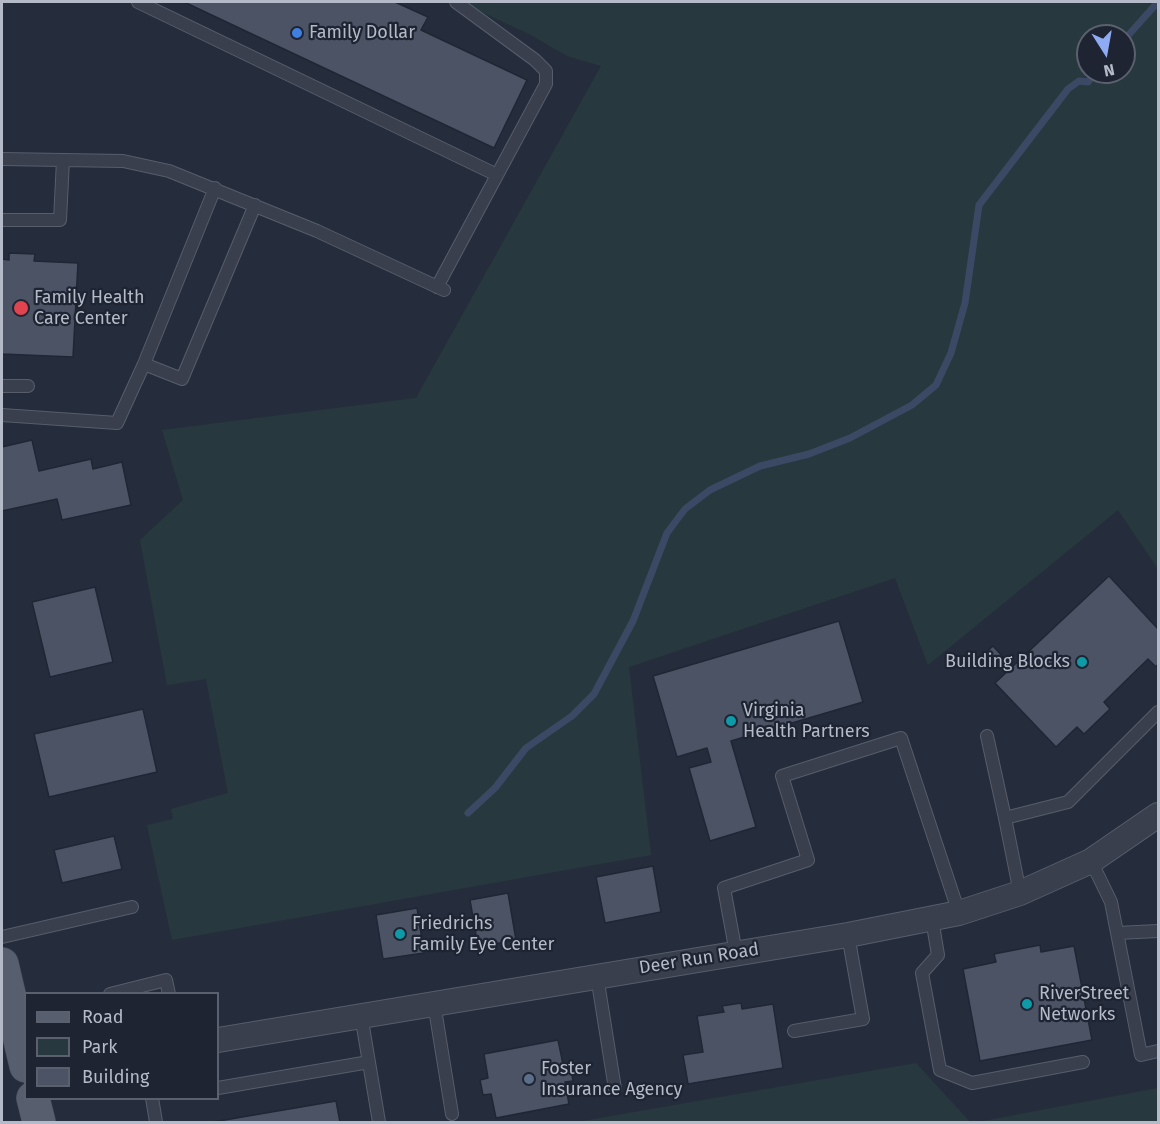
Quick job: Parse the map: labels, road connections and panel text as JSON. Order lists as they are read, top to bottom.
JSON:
{
  "streets": {
    "street": ["Deer Run Road"]
  },
  "places": [
    "Family Dollar",
    "Family Health Care Center",
    "Building Blocks",
    "Virginia Health Partners",
    "Friedrichs Family Eye Center",
    "RiverStreet Networks",
    "Foster Insurance Agency"
  ],
  "legend": ["Road", "Park", "Building"],
  "north": "bottom"
}
